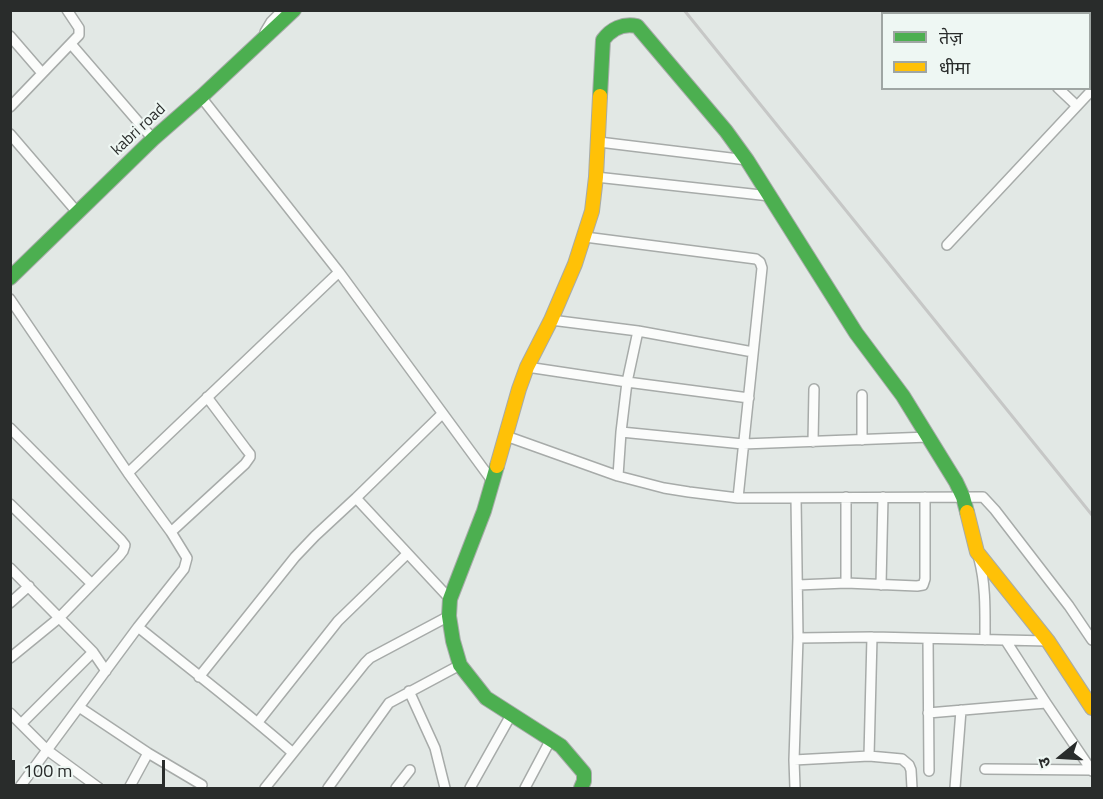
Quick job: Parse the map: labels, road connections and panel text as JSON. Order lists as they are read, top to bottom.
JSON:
{
  "streets": {
    "street": ["kabri road"]
  },
  "legend": ["तेज़", "धीमा"],
  "scale_bar": "100 m",
  "north": "left"
}
